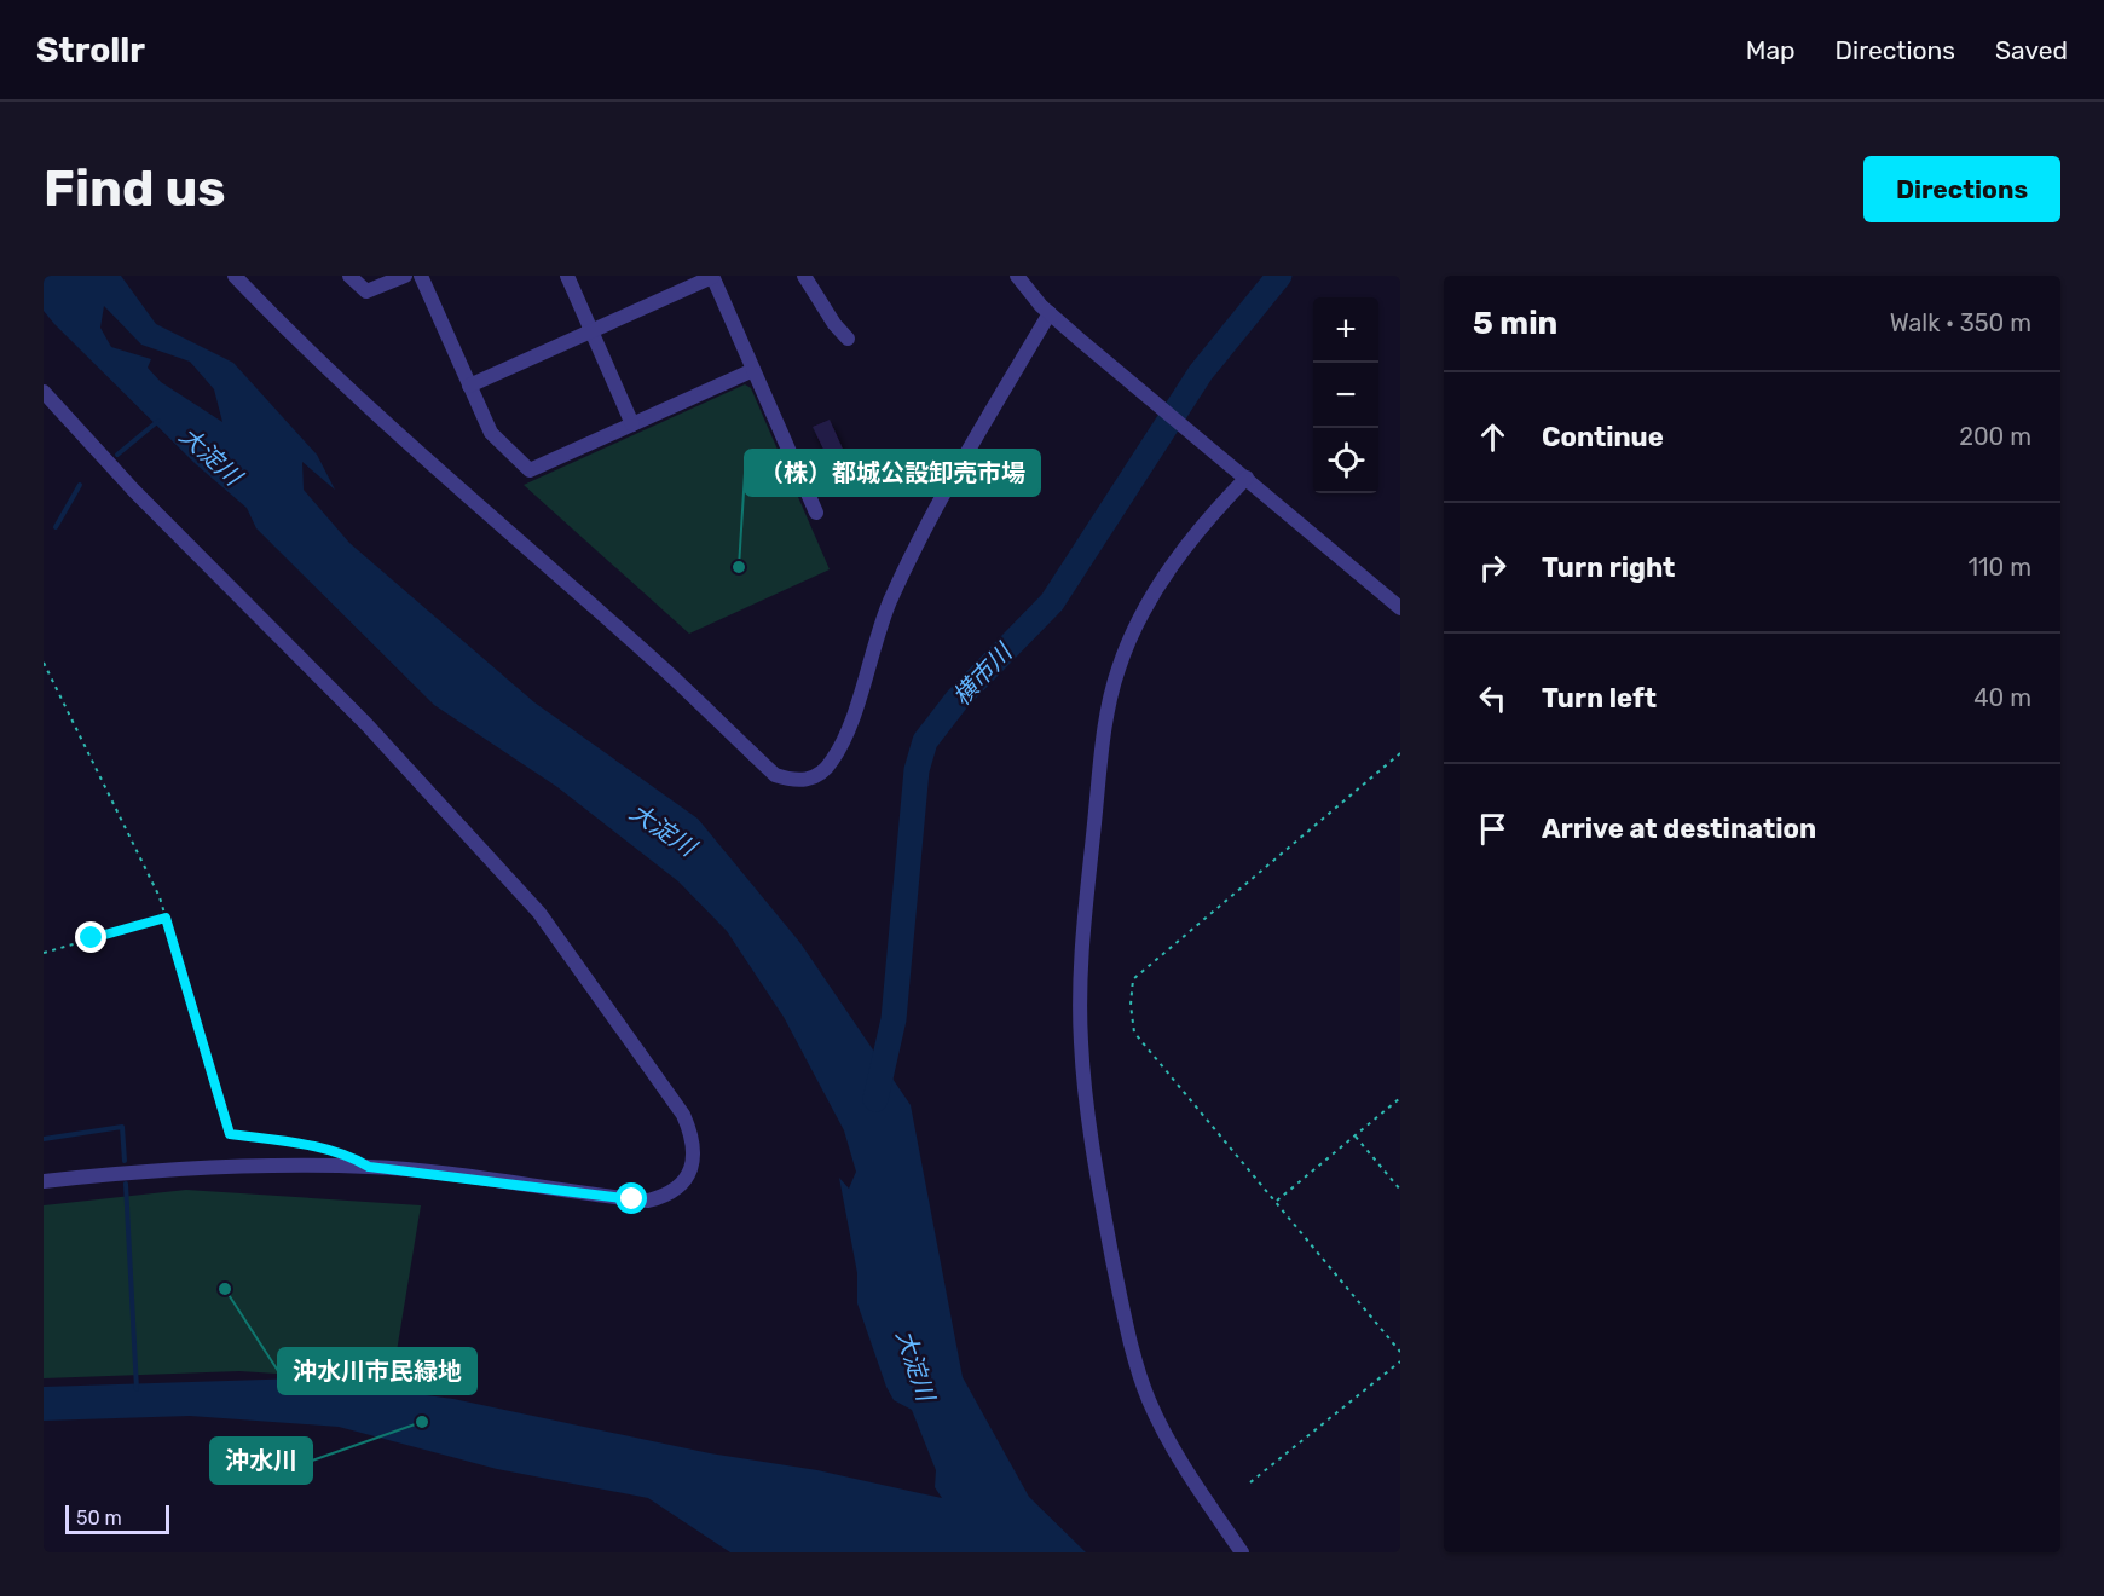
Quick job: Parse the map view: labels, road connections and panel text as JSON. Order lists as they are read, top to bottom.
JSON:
{
  "water": ["大淀川", "横市川"],
  "places": ["（株）都城公設卸売市場", "沖水川市民緑地", "沖水川"],
  "scale_bar": "50 m",
  "page": {
    "header": "Strollr",
    "nav": ["Map", "Directions", "Saved"],
    "buttons": "Directions",
    "title": "Find us",
    "heading": ["5 min", "Walk · 350 m"],
    "map_buttons": ["+", "−"],
    "list": [
      ["Continue", "200 m"],
      ["Turn right", "110 m"],
      ["Turn left", "40 m"],
      "Arrive at destination"
    ],
    "scale": "50 m"
  }
}
